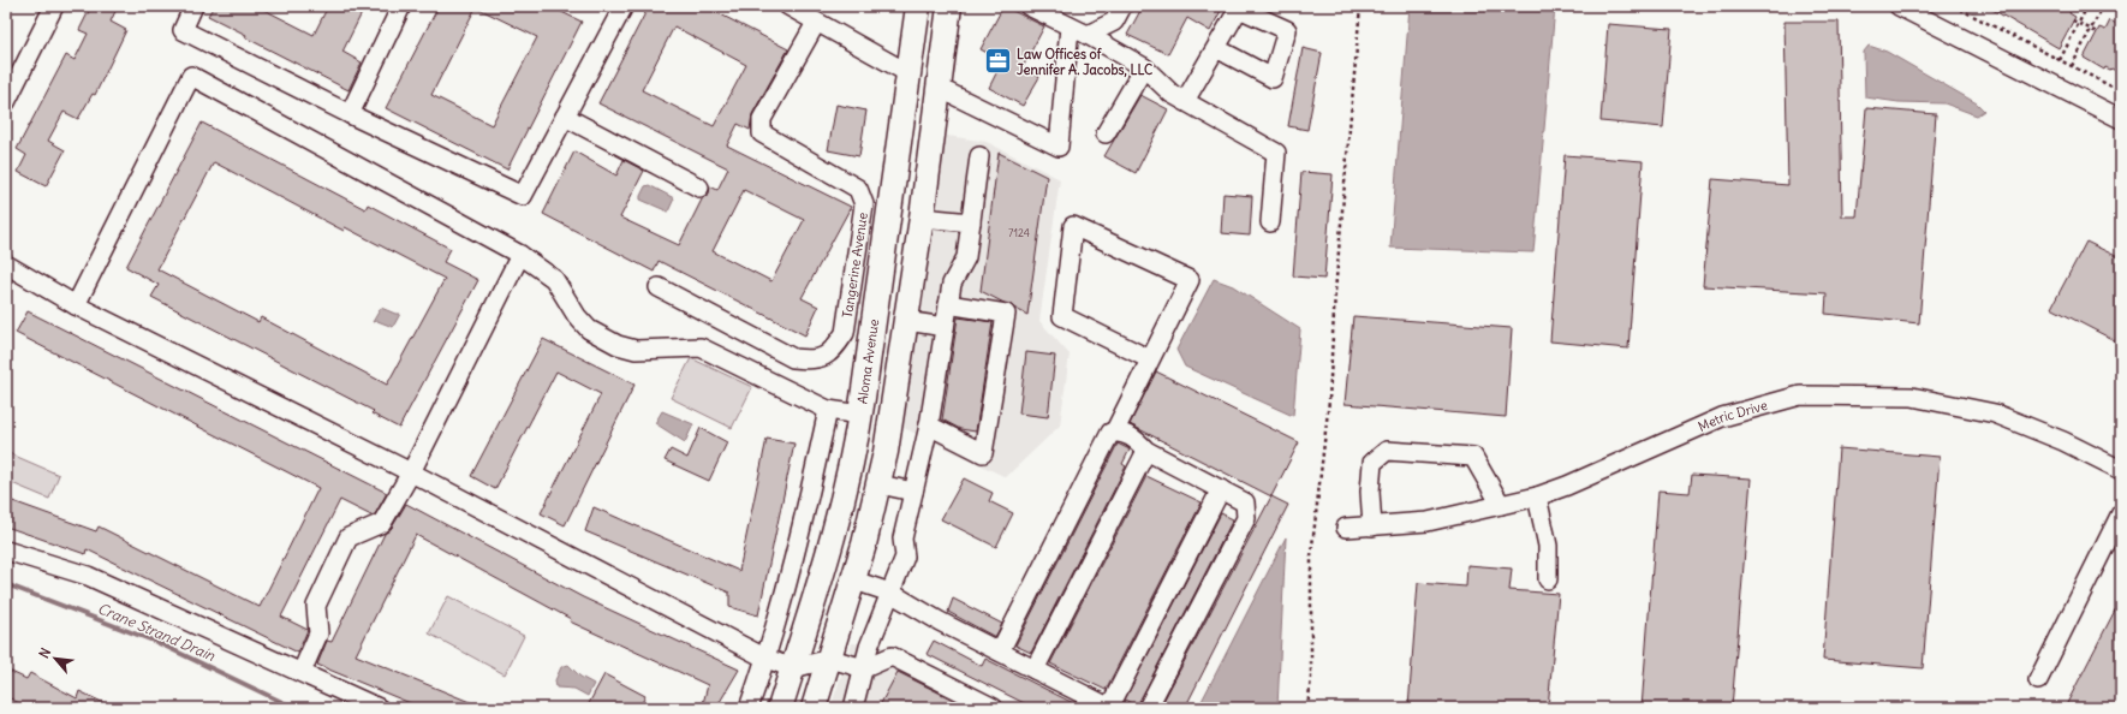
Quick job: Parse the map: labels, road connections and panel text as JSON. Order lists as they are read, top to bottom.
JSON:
{
  "streets": {
    "main road": ["Aloma Avenue"],
    "street": ["Tangerine Avenue", "Metric Drive"]
  },
  "water": ["Crane Strand Drain"],
  "places": {
    "office": ["Law Offices of Jennifer A. Jacobs, LLC"]
  },
  "house_numbers": ["7124"],
  "north": "top left"
}
